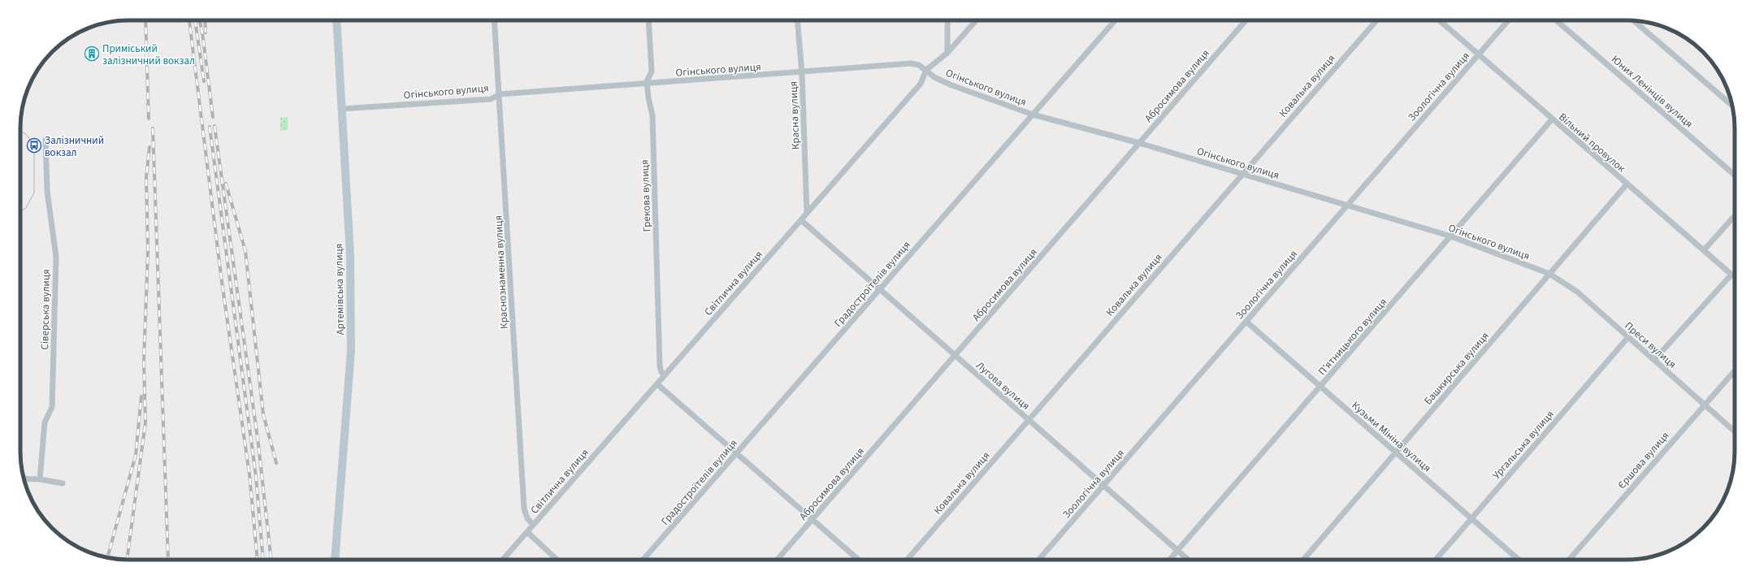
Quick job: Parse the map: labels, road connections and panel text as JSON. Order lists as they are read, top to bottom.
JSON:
{
  "streets": {
    "main road": ["Артемівська вулиця"],
    "street": [
      "Огінського вулиця",
      "Абросимова вулиця",
      "Ковалька вулиця",
      "Зоологічна вулиця",
      "Юних Ленінців вулиця",
      "Красна вулиця",
      "Вільний провулок",
      "Грекова вулиця",
      "Краснознаменна вулиця",
      "Світлична вулиця",
      "Градостроїтелiв вулиця",
      "Сіверська вулиця",
      "П’ятницького вулиця",
      "Преси вулиця",
      "Башкирська вулиця",
      "Лугова вулиця",
      "Кузьми Мініна вулиця",
      "Ургальська вулиця",
      "Єршова вулиця"
    ]
  },
  "crossings": [
    ["Огінського вулиця", "Абросимова вулиця"],
    ["Огінського вулиця", "Ковалька вулиця"],
    ["Огінського вулиця", "Зоологічна вулиця"],
    ["Огінського вулиця", "Красна вулиця"],
    ["Огінського вулиця", "Грекова вулиця"],
    ["Огінського вулиця", "Краснознаменна вулиця"],
    ["Огінського вулиця", "Світлична вулиця"],
    ["Огінського вулиця", "Градостроїтелiв вулиця"],
    ["Огінського вулиця", "Артемівська вулиця"],
    ["Огінського вулиця", "П’ятницького вулиця"],
    ["Огінського вулиця", "Преси вулиця"],
    ["Огінського вулиця", "Башкирська вулиця"],
    ["Абросимова вулиця", "Лугова вулиця"],
    ["Ковалька вулиця", "Лугова вулиця"],
    ["Зоологічна вулиця", "Вільний провулок"],
    ["Зоологічна вулиця", "Лугова вулиця"],
    ["Зоологічна вулиця", "Кузьми Мініна вулиця"],
    ["Красна вулиця", "Світлична вулиця"],
    ["Вільний провулок", "П’ятницького вулиця"],
    ["Вільний провулок", "Башкирська вулиця"],
    ["Грекова вулиця", "Світлична вулиця"],
    ["Краснознаменна вулиця", "Світлична вулиця"],
    ["Світлична вулиця", "Лугова вулиця"],
    ["Градостроїтелiв вулиця", "Лугова вулиця"],
    ["П’ятницького вулиця", "Лугова вулиця"],
    ["П’ятницького вулиця", "Кузьми Мініна вулиця"],
    ["Преси вулиця", "Башкирська вулиця"],
    ["Преси вулиця", "Ургальська вулиця"],
    ["Преси вулиця", "Єршова вулиця"],
    ["Башкирська вулиця", "Кузьми Мініна вулиця"],
    ["Кузьми Мініна вулиця", "Ургальська вулиця"]
  ],
  "places": {
    "building": ["Приміський залізничний вокзал"],
    "bus stop": ["Залізничний вокзал"]
  }
}
